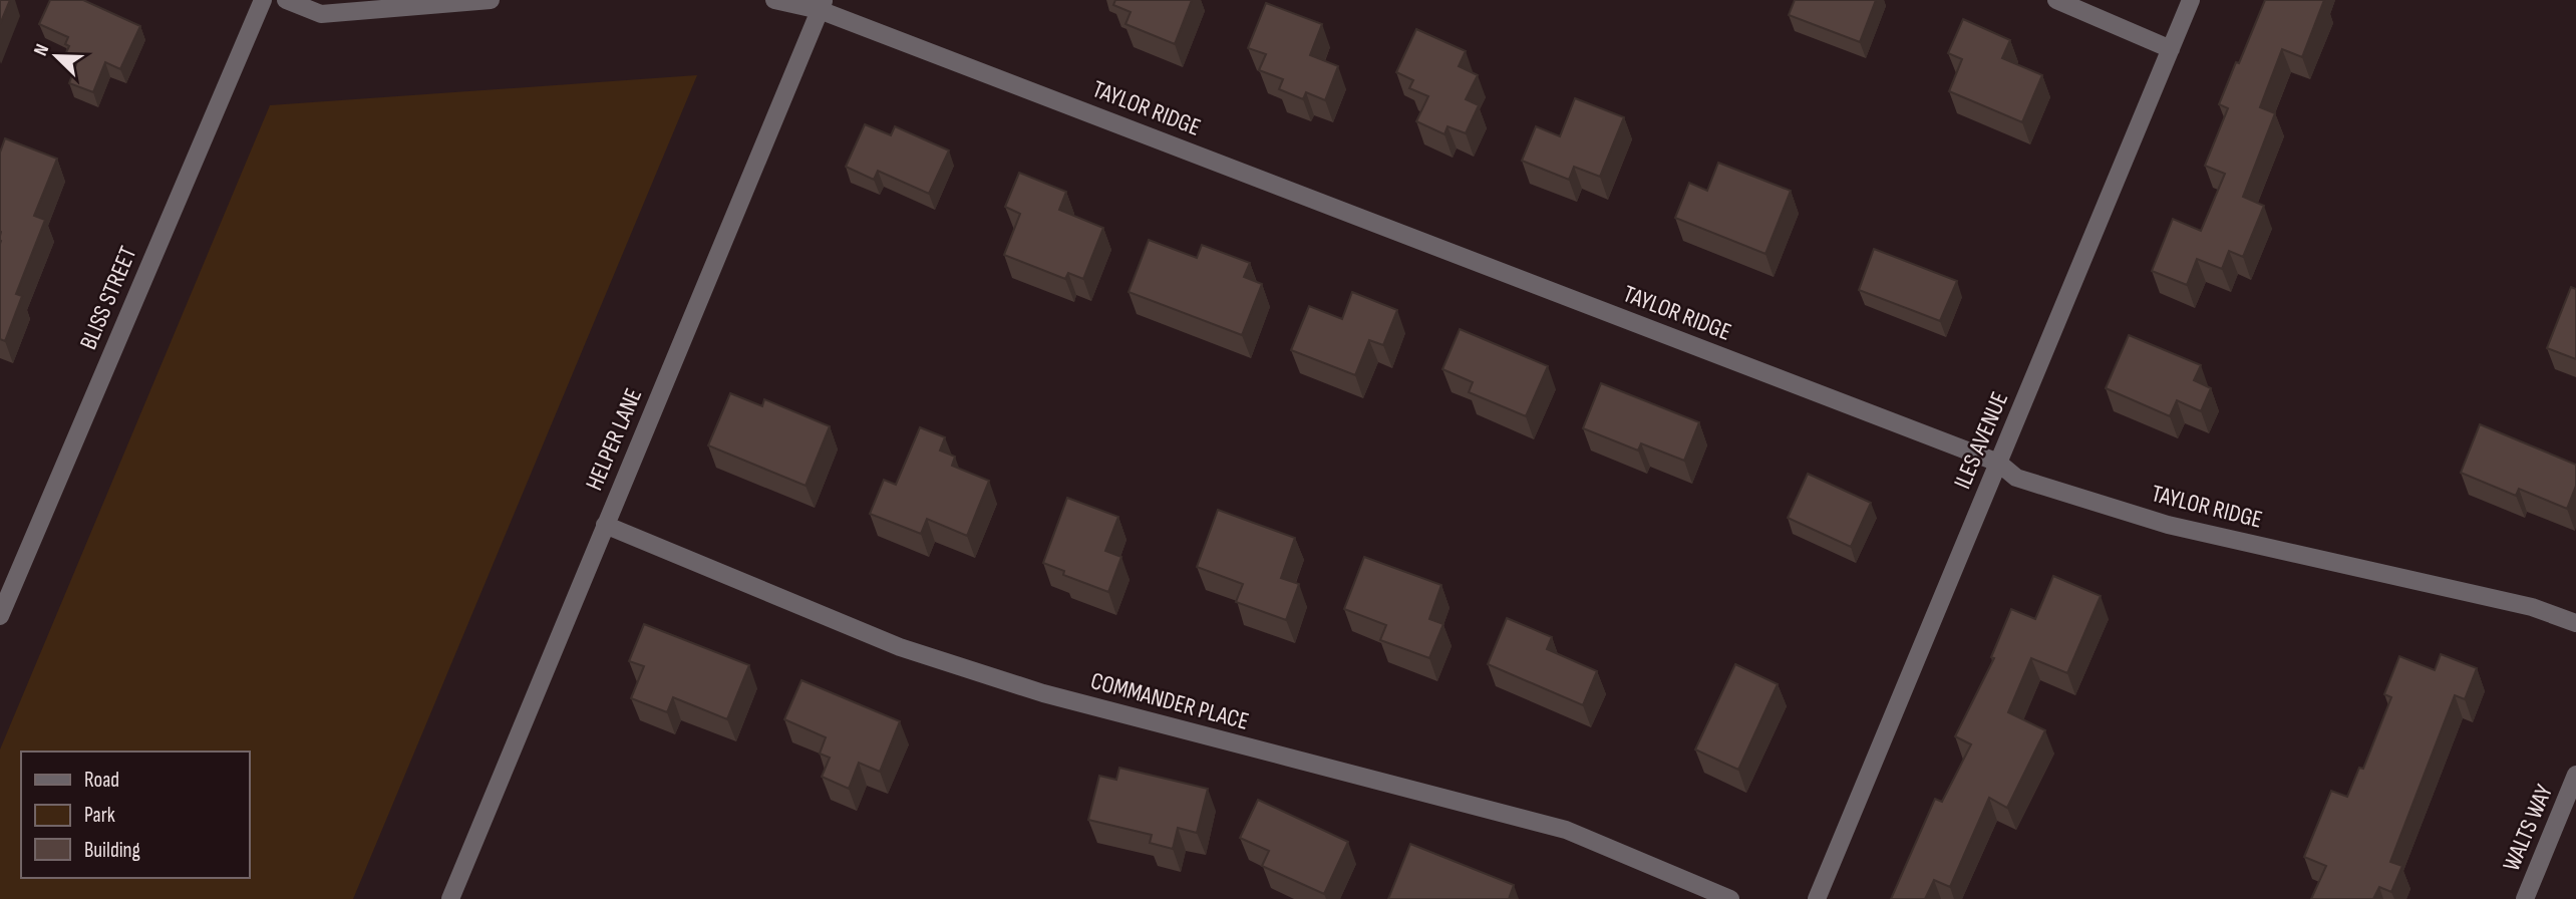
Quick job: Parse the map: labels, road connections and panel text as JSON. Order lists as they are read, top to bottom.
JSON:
{
  "streets": {
    "street": [
      "TAYLOR RIDGE",
      "BLISS STREET",
      "HELPER LANE",
      "ILES AVENUE",
      "COMMANDER PLACE",
      "WALTS WAY"
    ]
  },
  "crossings": [
    ["TAYLOR RIDGE", "HELPER LANE"],
    ["TAYLOR RIDGE", "ILES AVENUE"],
    ["HELPER LANE", "COMMANDER PLACE"]
  ],
  "legend": ["Road", "Park", "Building"],
  "north": "top left"
}
